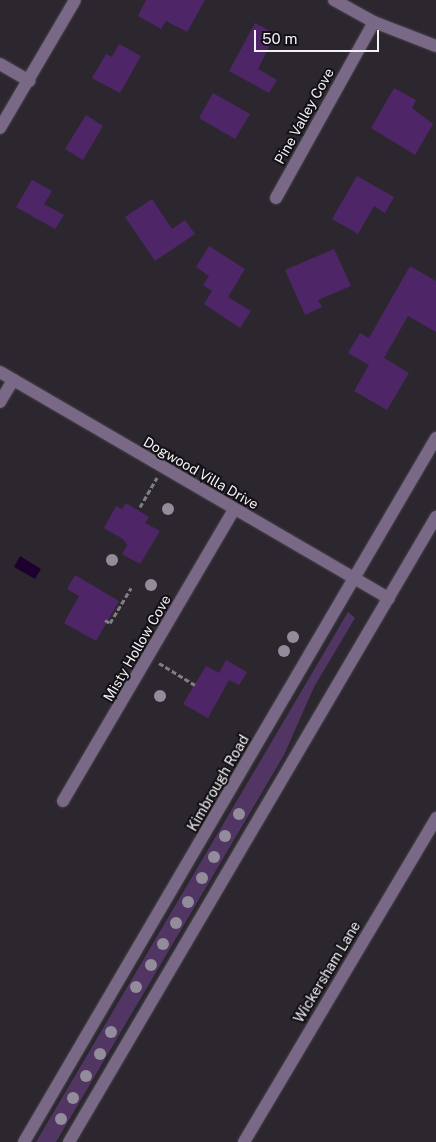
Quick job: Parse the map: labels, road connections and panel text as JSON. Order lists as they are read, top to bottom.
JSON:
{
  "streets": {
    "street": [
      "Pine Valley Cove",
      "Dogwood Villa Drive",
      "Misty Hollow Cove",
      "Kimbrough Road",
      "Wickersham Lane"
    ]
  },
  "crossings": [
    ["Dogwood Villa Drive", "Misty Hollow Cove"],
    ["Dogwood Villa Drive", "Kimbrough Road"]
  ],
  "scale_bar": "50 m"
}
